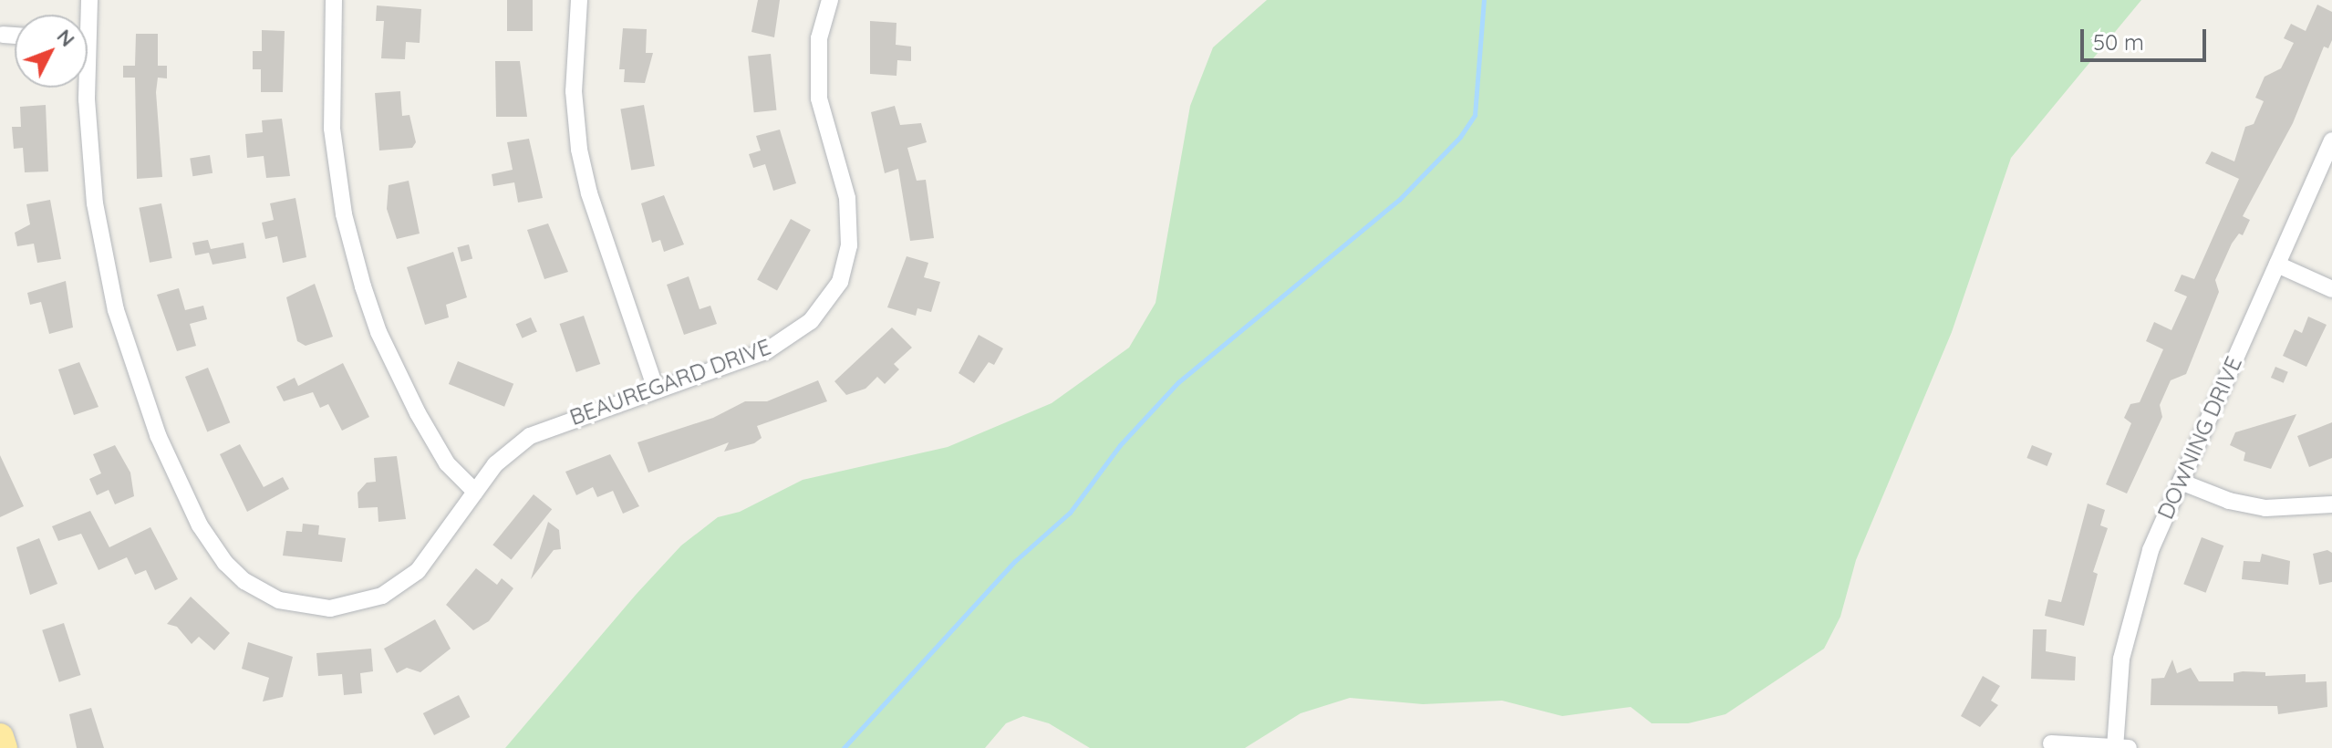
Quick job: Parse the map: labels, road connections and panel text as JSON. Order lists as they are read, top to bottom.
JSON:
{
  "streets": {
    "street": ["BEAUREGARD DRIVE", "DOWNING DRIVE"]
  },
  "scale_bar": "50 m",
  "north": "top right"
}
